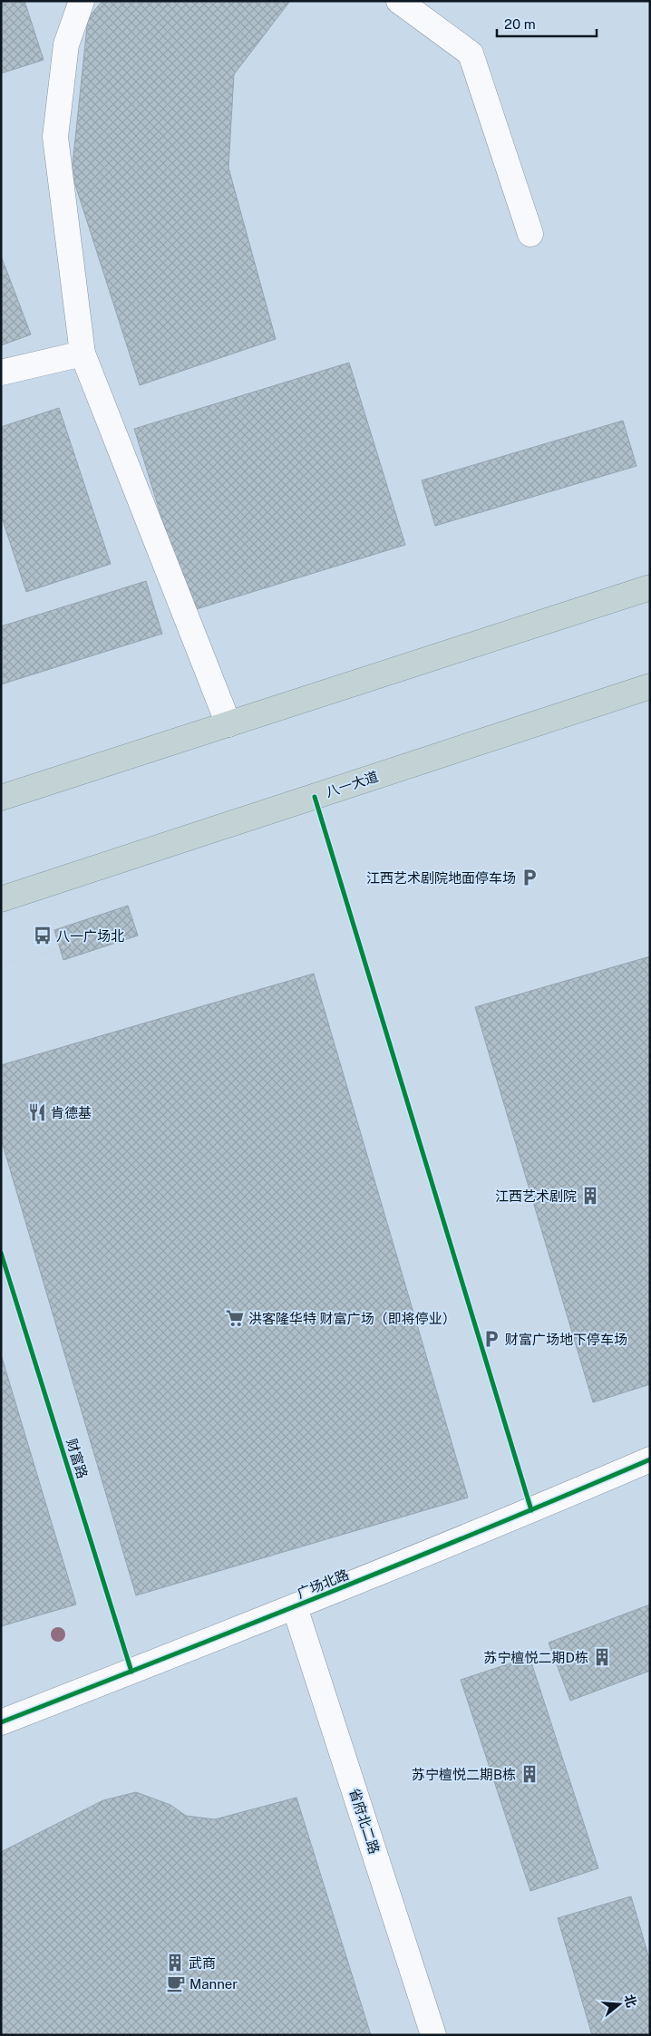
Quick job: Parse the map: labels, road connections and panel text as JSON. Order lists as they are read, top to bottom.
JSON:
{
  "streets": {
    "highway": ["八一大道"],
    "street": ["广场北路", "省府北二路"],
    "cycle path": ["财富路"]
  },
  "crossings": [
    ["广场北路", "省府北二路"]
  ],
  "places": {
    "parking": ["江西艺术剧院地面停车场", "财富广场地下停车场"],
    "bus stop": ["八一广场北"],
    "restaurant": ["肯德基"],
    "building": [
      "江西艺术剧院",
      "苏宁檀悦二期D栋",
      "苏宁檀悦二期B栋",
      "武商"
    ],
    "supermarket": ["洪客隆华特 财富广场（即将停业）"],
    "cafe": ["Manner"]
  },
  "scale_bar": "20 m",
  "north": "right"
}
